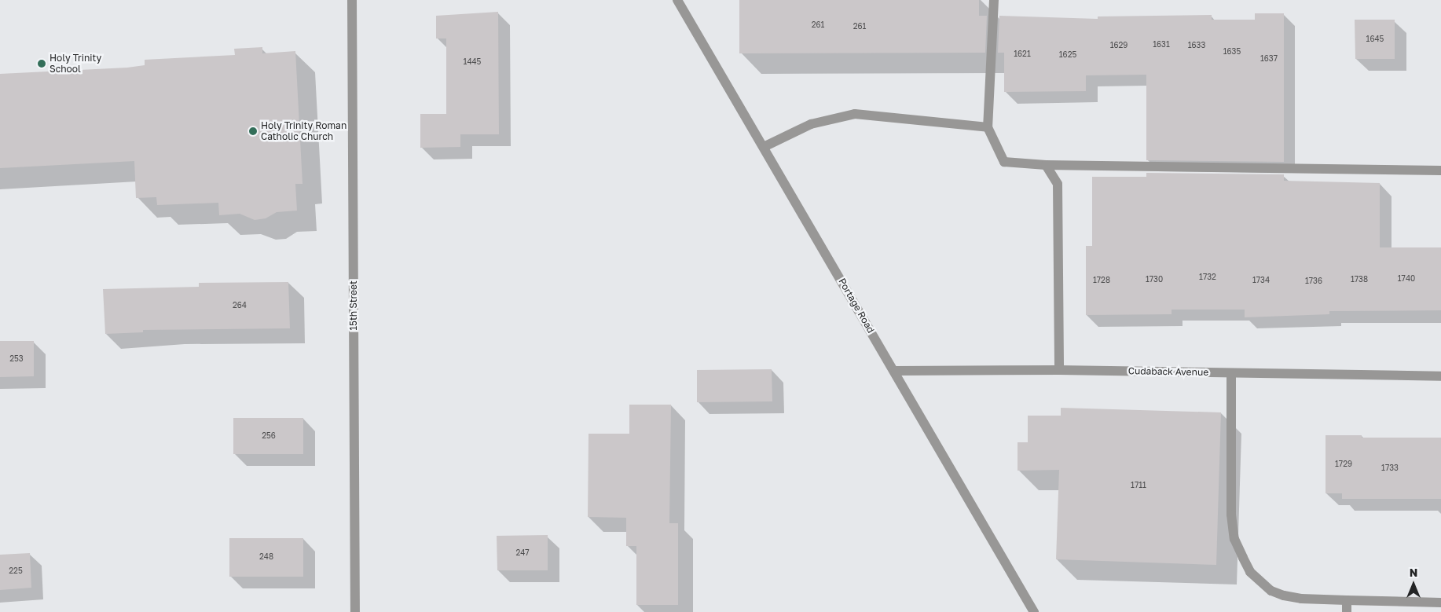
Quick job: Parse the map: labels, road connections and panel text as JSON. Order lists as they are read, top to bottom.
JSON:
{
  "streets": {
    "street": ["15th Street", "Portage Road", "Cudaback Avenue"]
  },
  "crossings": [
    ["Portage Road", "Cudaback Avenue"]
  ],
  "places": ["Holy Trinity School", "Holy Trinity Roman Catholic Church"],
  "house_numbers": [
    "261",
    "261",
    "1645",
    "1631",
    "1629",
    "1633",
    "1635",
    "1621",
    "1625",
    "1637",
    "1445",
    "1732",
    "1740",
    "1730",
    "1738",
    "1728",
    "1734",
    "1736",
    "264",
    "253",
    "256",
    "1729",
    "1733",
    "1711",
    "247",
    "248",
    "225"
  ],
  "north": "top"
}
